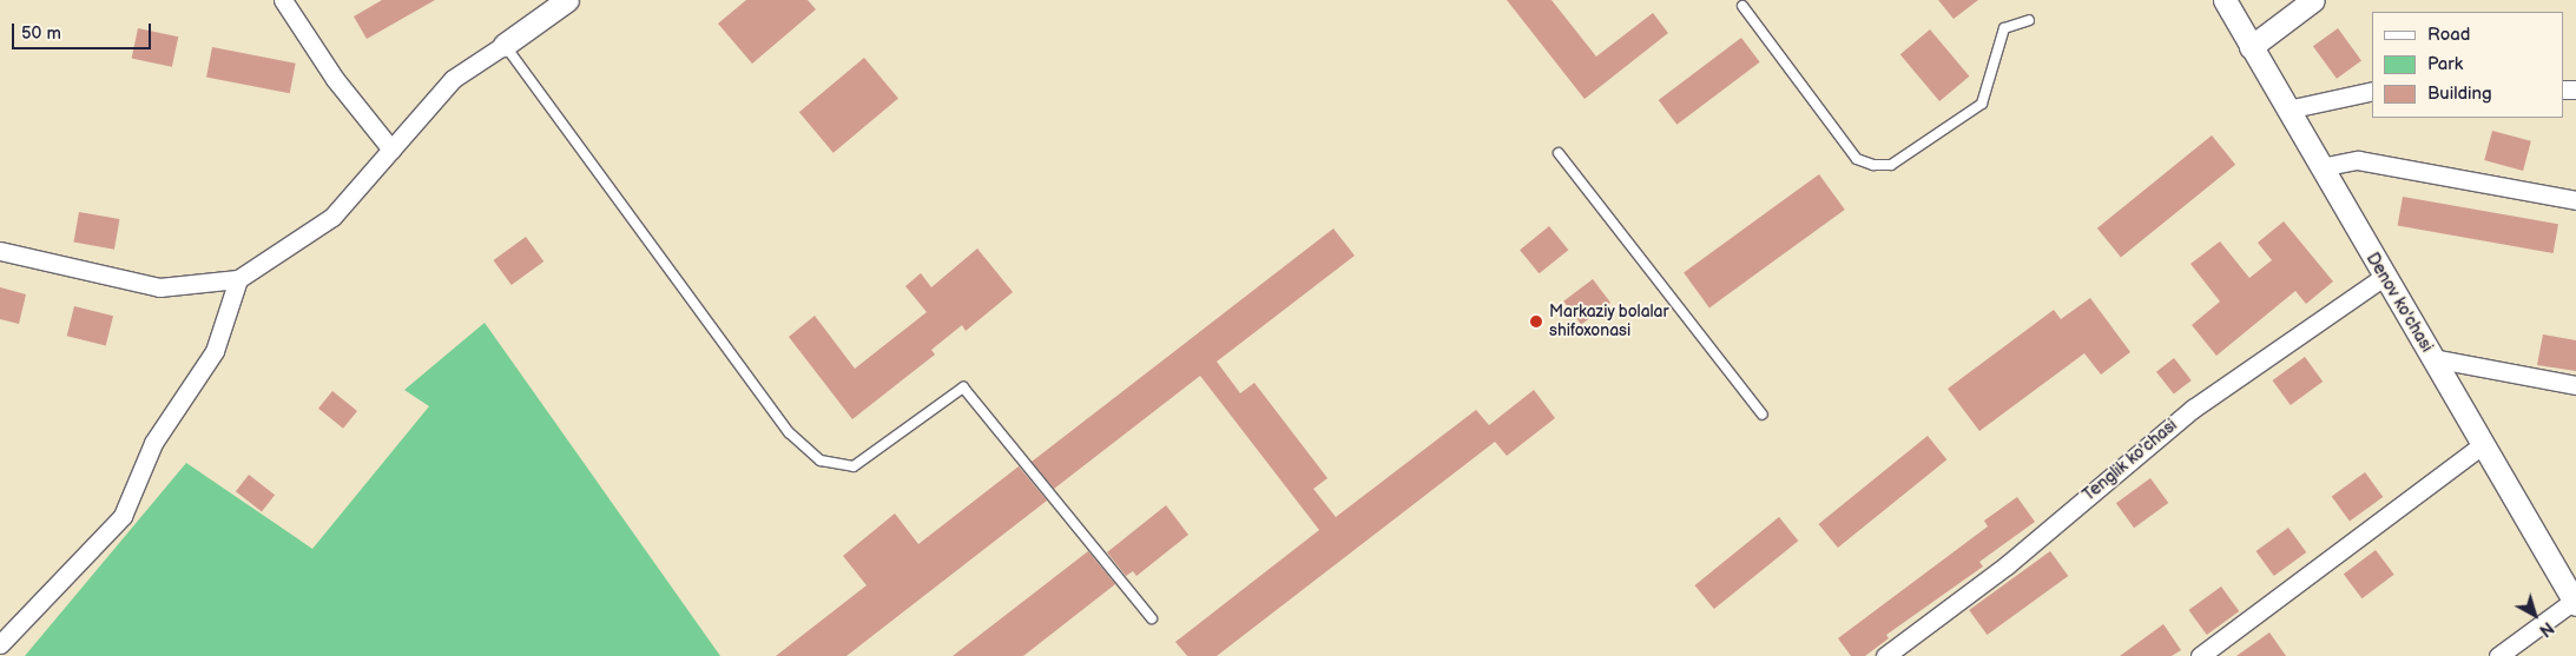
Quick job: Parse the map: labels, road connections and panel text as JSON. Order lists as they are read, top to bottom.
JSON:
{
  "streets": {
    "street": ["Denov ko'chasi", "Tenglik ko'chasi"]
  },
  "crossings": [
    ["Denov ko'chasi", "Tenglik ko'chasi"]
  ],
  "places": ["Markaziy bolalar shifoxonasi"],
  "legend": ["Road", "Park", "Building"],
  "scale_bar": "50 m",
  "north": "bottom right"
}
